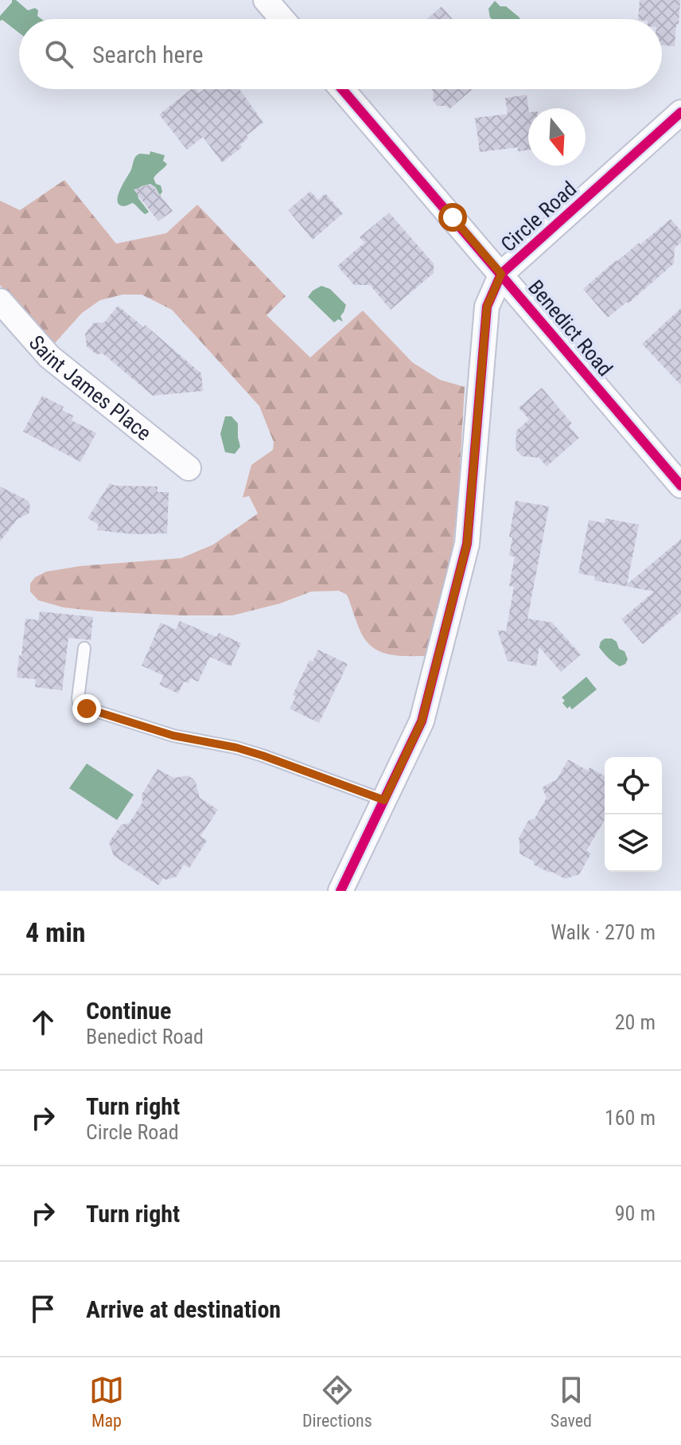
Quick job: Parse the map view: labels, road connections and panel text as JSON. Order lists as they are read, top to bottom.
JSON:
{
  "streets": {
    "street": ["Circle Road", "Benedict Road", "Saint James Place"]
  },
  "crossings": [
    ["Circle Road", "Benedict Road"]
  ],
  "north": "bottom",
  "page": {
    "search": "Search here",
    "heading": ["4 min", "Walk · 270 m"],
    "list": [
      ["Continue", "Benedict Road", "20 m"],
      ["Turn right", "Circle Road", "160 m"],
      ["Turn right", "90 m"],
      "Arrive at destination"
    ],
    "nav": ["Map", "Directions", "Saved"]
  }
}
